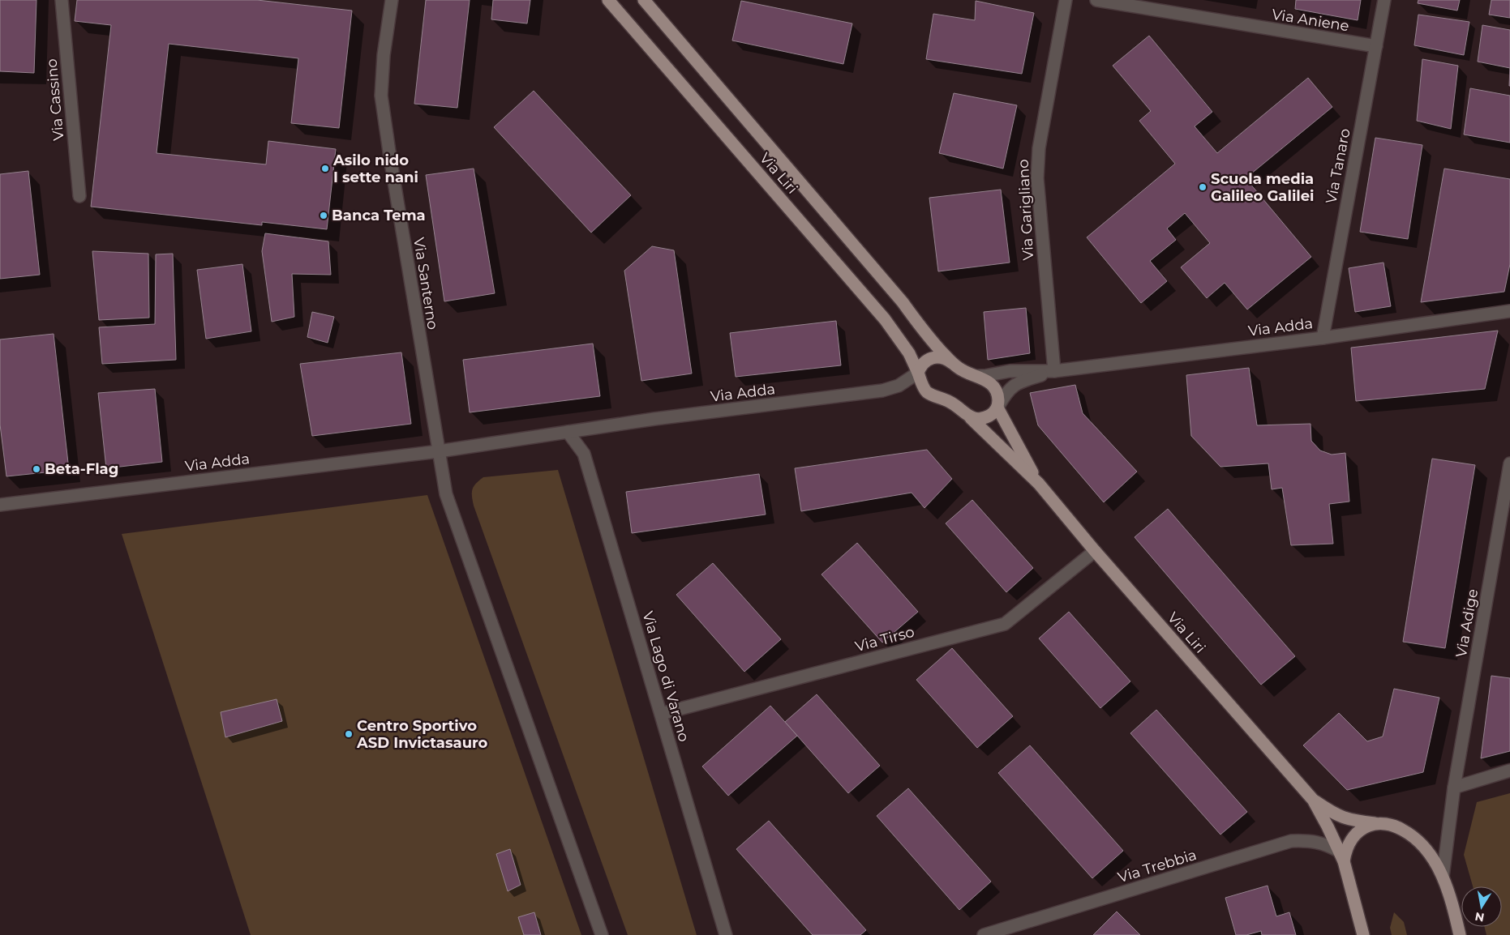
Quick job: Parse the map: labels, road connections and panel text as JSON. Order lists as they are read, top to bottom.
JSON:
{
  "streets": {
    "main road": ["Via Liri"],
    "street": [
      "Via Aniene",
      "Via Cassino",
      "Via Tanaro",
      "Via Garigliano",
      "Via Santerno",
      "Via Adda",
      "Via Adige",
      "Via Tirso",
      "Via Lago di Varano",
      "Via Trebbia"
    ]
  },
  "crossings": [
    ["Via Aniene", "Via Tanaro"],
    ["Via Tanaro", "Via Adda"],
    ["Via Liri", "Via Adda"],
    ["Via Liri", "Via Adige"],
    ["Via Liri", "Via Tirso"],
    ["Via Liri", "Via Trebbia"],
    ["Via Garigliano", "Via Adda"],
    ["Via Santerno", "Via Adda"],
    ["Via Adda", "Via Lago di Varano"],
    ["Via Tirso", "Via Lago di Varano"]
  ],
  "places": [
    "Asilo nido I sette nani",
    "Scuola media Galileo Galilei",
    "Banca Tema",
    "Beta-Flag",
    "Centro Sportivo ASD Invictasauro"
  ],
  "north": "bottom"
}
